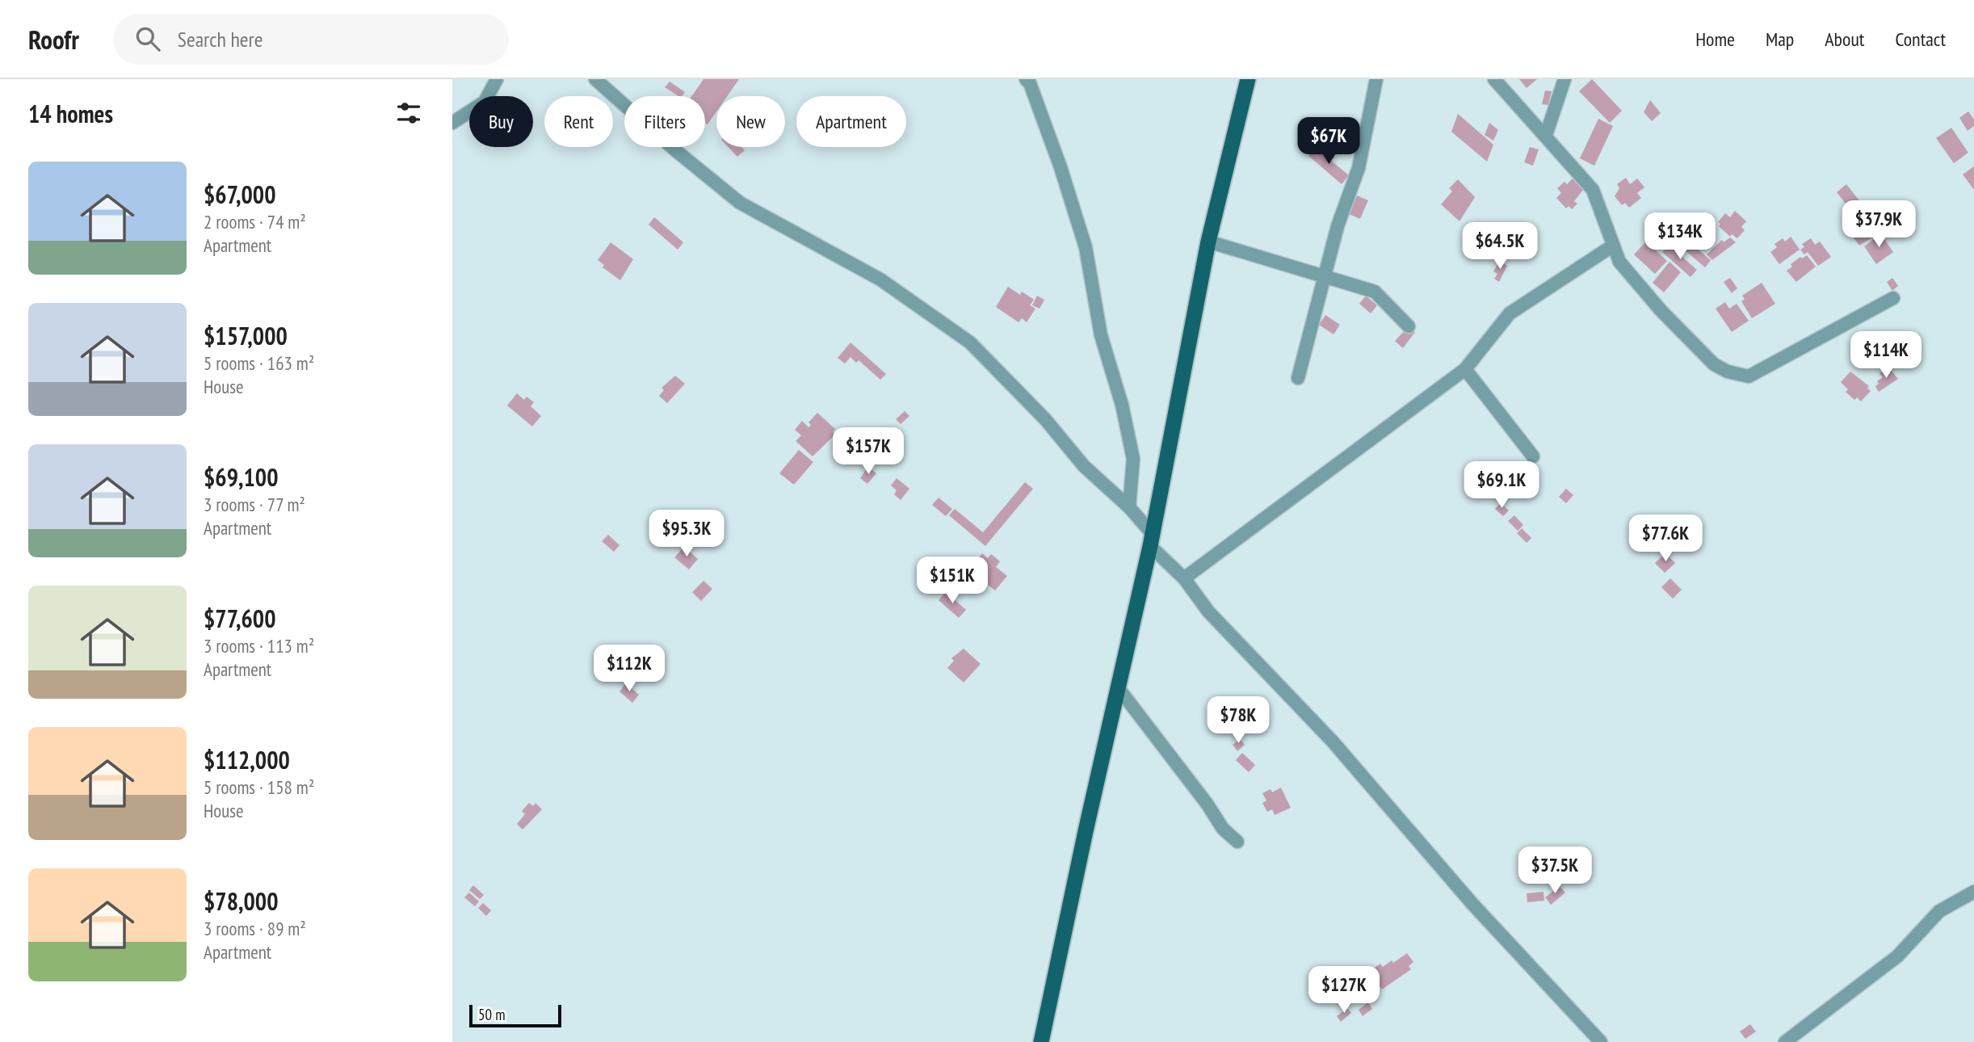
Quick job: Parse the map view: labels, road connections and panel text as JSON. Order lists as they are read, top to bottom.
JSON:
{
  "scale_bar": "50 m",
  "page": {
    "header": "Roofr",
    "search": "Search here",
    "nav": [
      "Home",
      "Map",
      "About",
      "Contact"
    ],
    "heading": "14 homes",
    "chip": [
      "Buy",
      "Rent",
      "Filters",
      "New",
      "Apartment"
    ],
    "price": [
      "$67K",
      "$37.9K",
      "$134K",
      "$64.5K",
      "$114K",
      "$157K",
      "$69.1K",
      "$95.3K",
      "$77.6K",
      "$151K",
      "$112K",
      "$78K",
      "$37.5K",
      "$127K"
    ],
    "list": [
      {
        "name": "$67,000",
        "note": "2 rooms · 74 m² · Apartment"
      },
      {
        "name": "$157,000",
        "note": "5 rooms · 163 m² · House"
      },
      {
        "name": "$69,100",
        "note": "3 rooms · 77 m² · Apartment"
      },
      {
        "name": "$77,600",
        "note": "3 rooms · 113 m² · Apartment"
      },
      {
        "name": "$112,000",
        "note": "5 rooms · 158 m² · House"
      },
      {
        "name": "$78,000",
        "note": "3 rooms · 89 m² · Apartment"
      }
    ],
    "scale": "50 m"
  }
}
